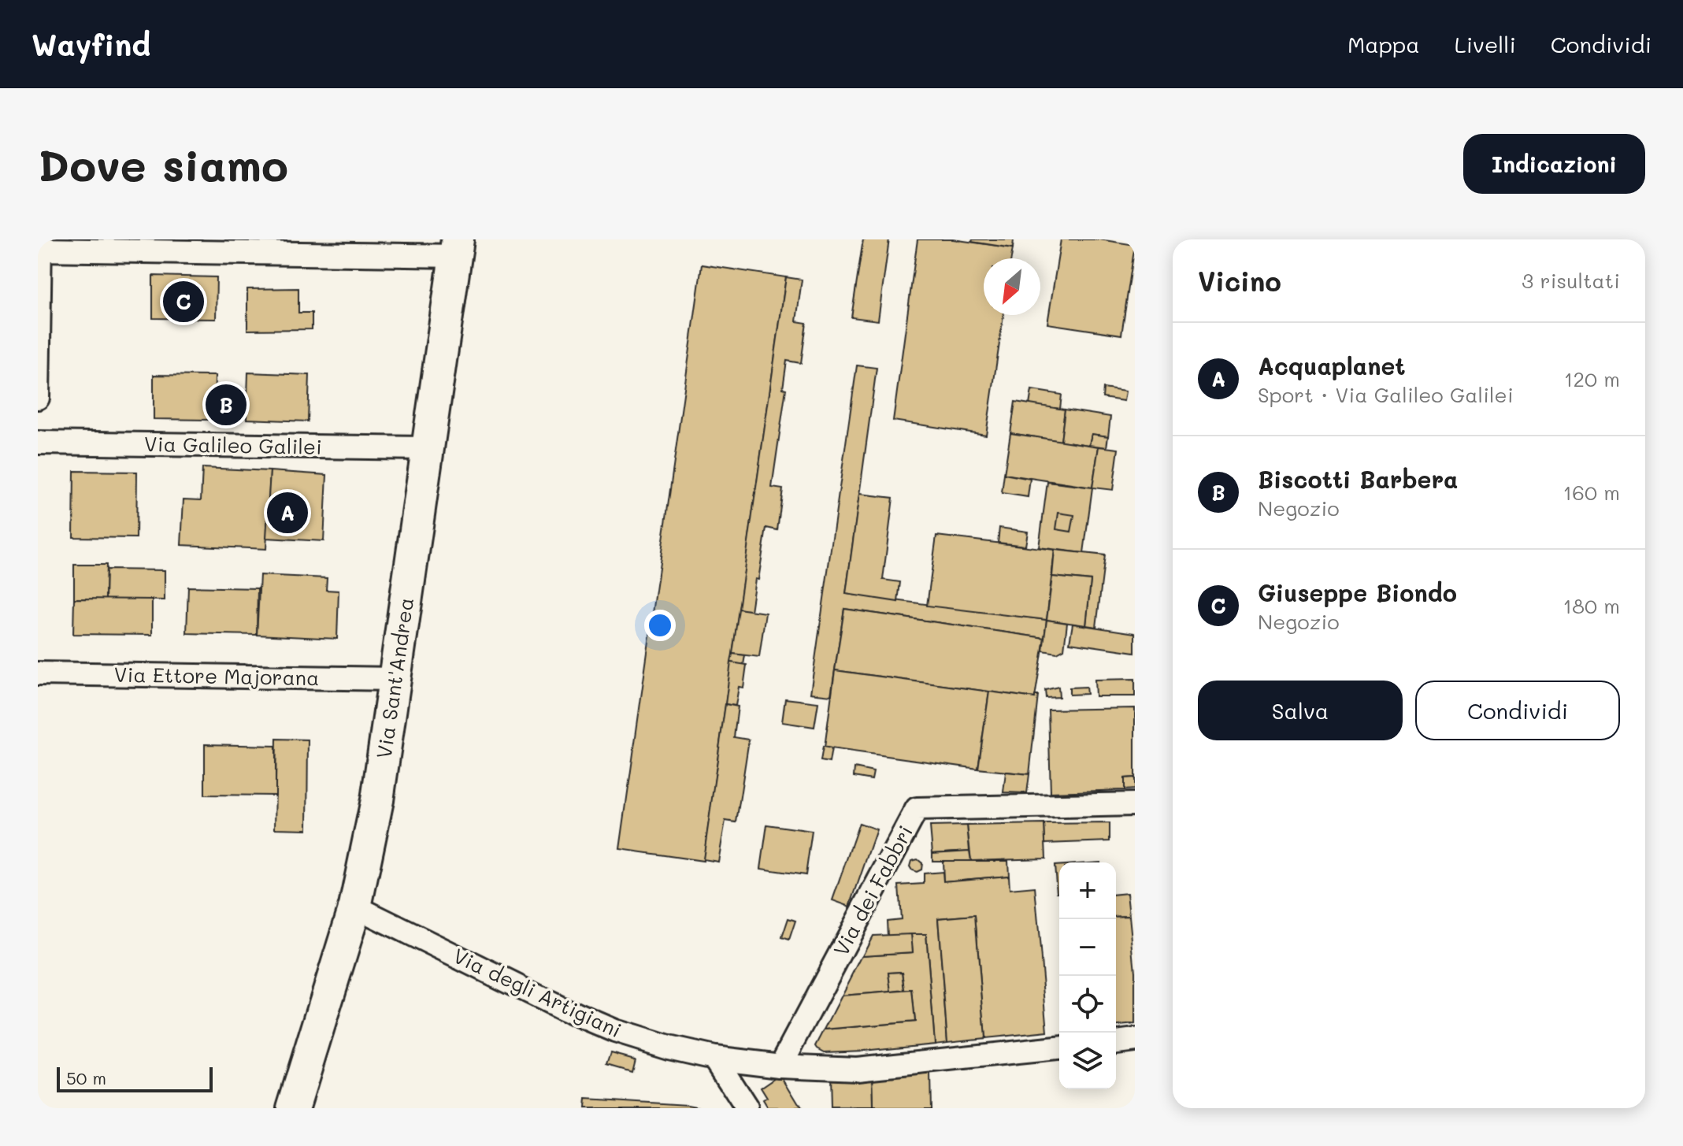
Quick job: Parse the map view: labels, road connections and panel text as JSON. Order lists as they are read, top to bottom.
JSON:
{
  "streets": {
    "street": [
      "Via Galileo Galilei",
      "Via Ettore Majorana",
      "Via Sant'Andrea",
      "Via dei Fabbri",
      "Via degli Artigiani"
    ]
  },
  "crossings": [
    ["Via Galileo Galilei", "Via Sant'Andrea"],
    ["Via Ettore Majorana", "Via Sant'Andrea"],
    ["Via Sant'Andrea", "Via degli Artigiani"],
    ["Via dei Fabbri", "Via degli Artigiani"]
  ],
  "scale_bar": "50 m",
  "north": "bottom left",
  "page": {
    "header": "Wayfind",
    "nav": ["Mappa", "Livelli", "Condividi"],
    "buttons": [
      "Indicazioni",
      ["Salva", "Condividi"]
    ],
    "title": "Dove siamo",
    "heading": ["Vicino", "3 risultati"],
    "pins": ["C", "B", "A"],
    "list": [
      {
        "mark": "A",
        "name": "Acquaplanet",
        "note": "Sport · Via Galileo Galilei",
        "value": "120 m"
      },
      {
        "mark": "B",
        "name": "Biscotti Barbera",
        "note": "Negozio",
        "value": "160 m"
      },
      {
        "mark": "C",
        "name": "Giuseppe Biondo",
        "note": "Negozio",
        "value": "180 m"
      }
    ],
    "map_buttons": ["+", "−"],
    "scale": "50 m"
  }
}
